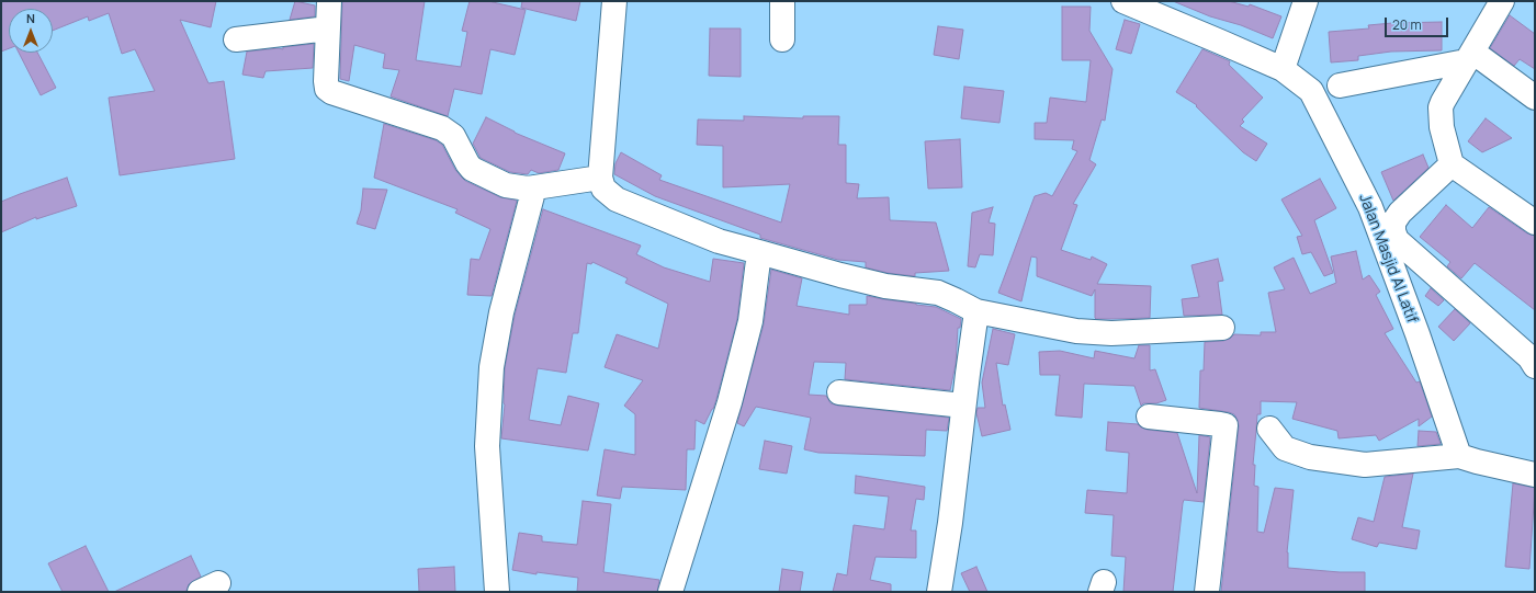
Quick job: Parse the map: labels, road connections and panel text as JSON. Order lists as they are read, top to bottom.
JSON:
{
  "streets": {
    "street": ["Jalan Masjid Al Latif"]
  },
  "scale_bar": "20 m",
  "north": "top"
}
